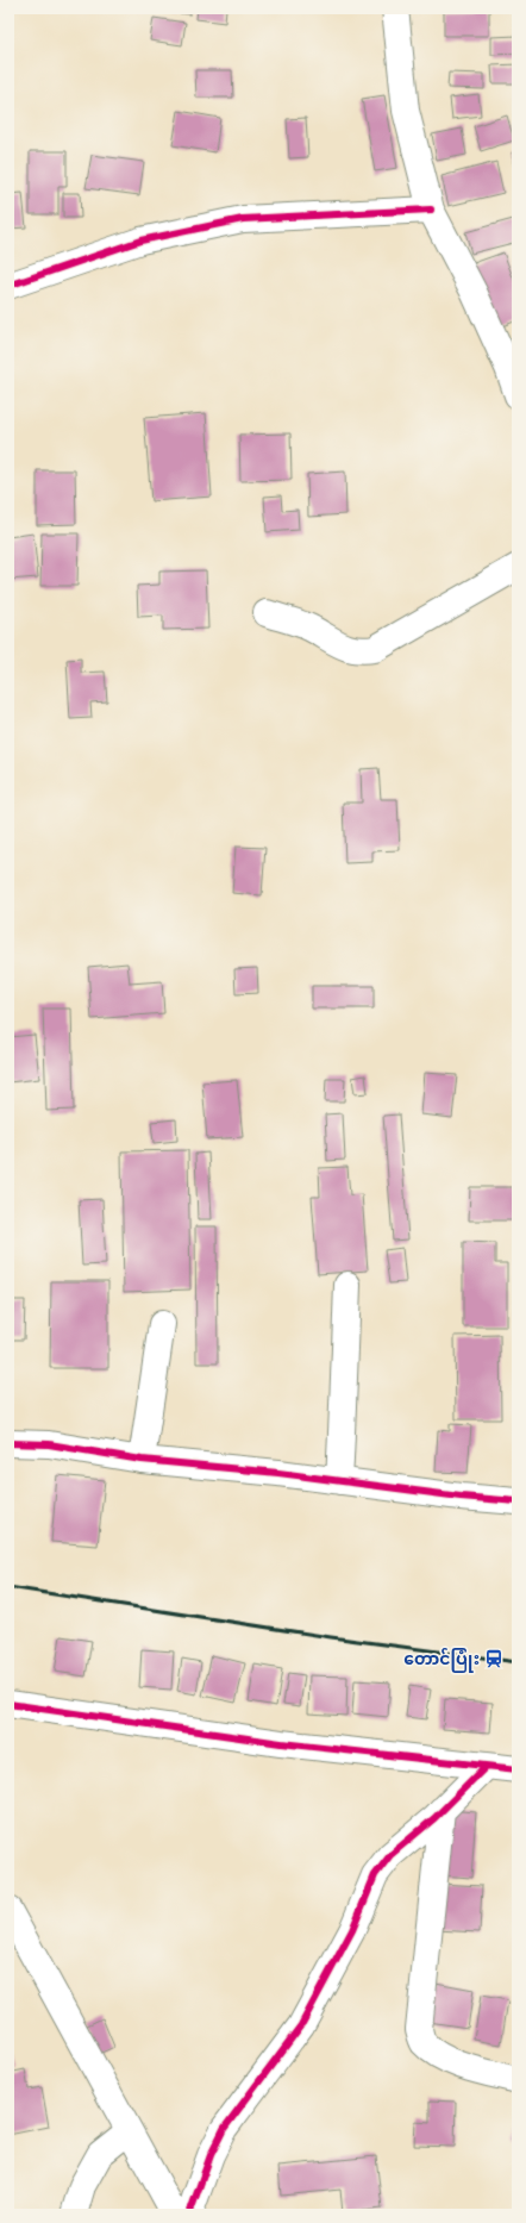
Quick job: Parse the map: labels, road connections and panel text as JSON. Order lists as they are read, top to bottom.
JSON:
{
  "places": {
    "station": ["တောင်ပြုံး"]
  }
}
